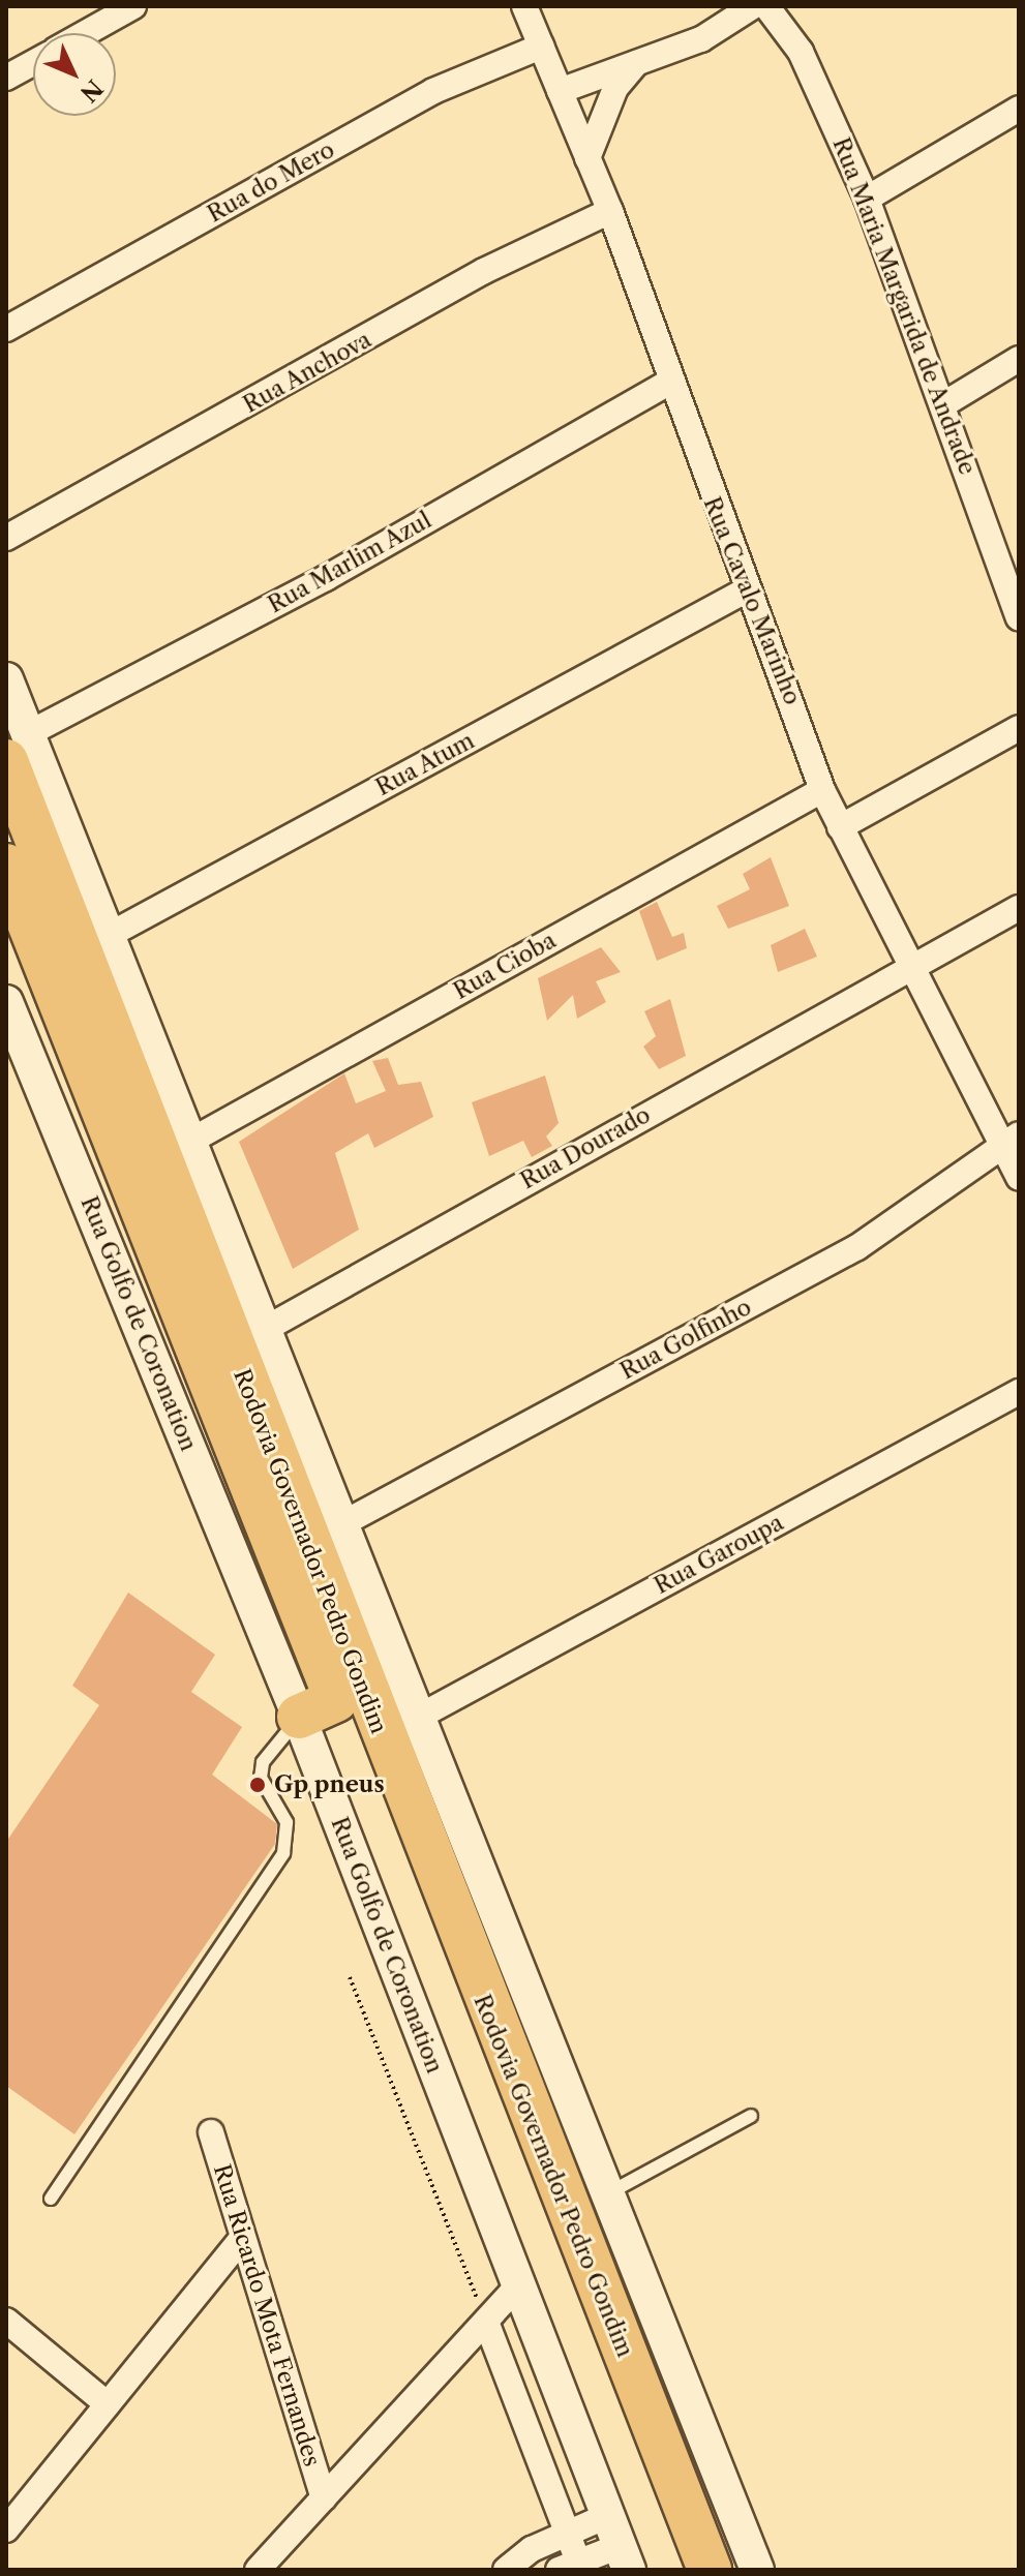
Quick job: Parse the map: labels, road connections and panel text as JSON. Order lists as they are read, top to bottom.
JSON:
{
  "streets": {
    "highway": ["Rodovia Governador Pedro Gondim"],
    "street": [
      "Rua do Mero",
      "Rua Maria Margarida de Andrade",
      "Rua Anchova",
      "Rua Marlim Azul",
      "Rua Cavalo Marinho",
      "Rua Atum",
      "Rua Cioba",
      "Rua Dourado",
      "Rua Golfo de Coronation",
      "Rua Golfinho",
      "Rua Garoupa",
      "Rua Ricardo Mota Fernandes"
    ]
  },
  "crossings": [
    ["Rua do Mero", "Rua Cavalo Marinho"],
    ["Rua Anchova", "Rua Cavalo Marinho"],
    ["Rua Marlim Azul", "Rua Cavalo Marinho"],
    ["Rua Marlim Azul", "Rodovia Governador Pedro Gondim"],
    ["Rua Cavalo Marinho", "Rua Atum"],
    ["Rua Cavalo Marinho", "Rua Cioba"],
    ["Rua Cavalo Marinho", "Rua Dourado"],
    ["Rua Cavalo Marinho", "Rua Golfinho"],
    ["Rua Golfo de Coronation", "Rodovia Governador Pedro Gondim"]
  ],
  "places": ["Gp pneus"],
  "north": "bottom right"
}
